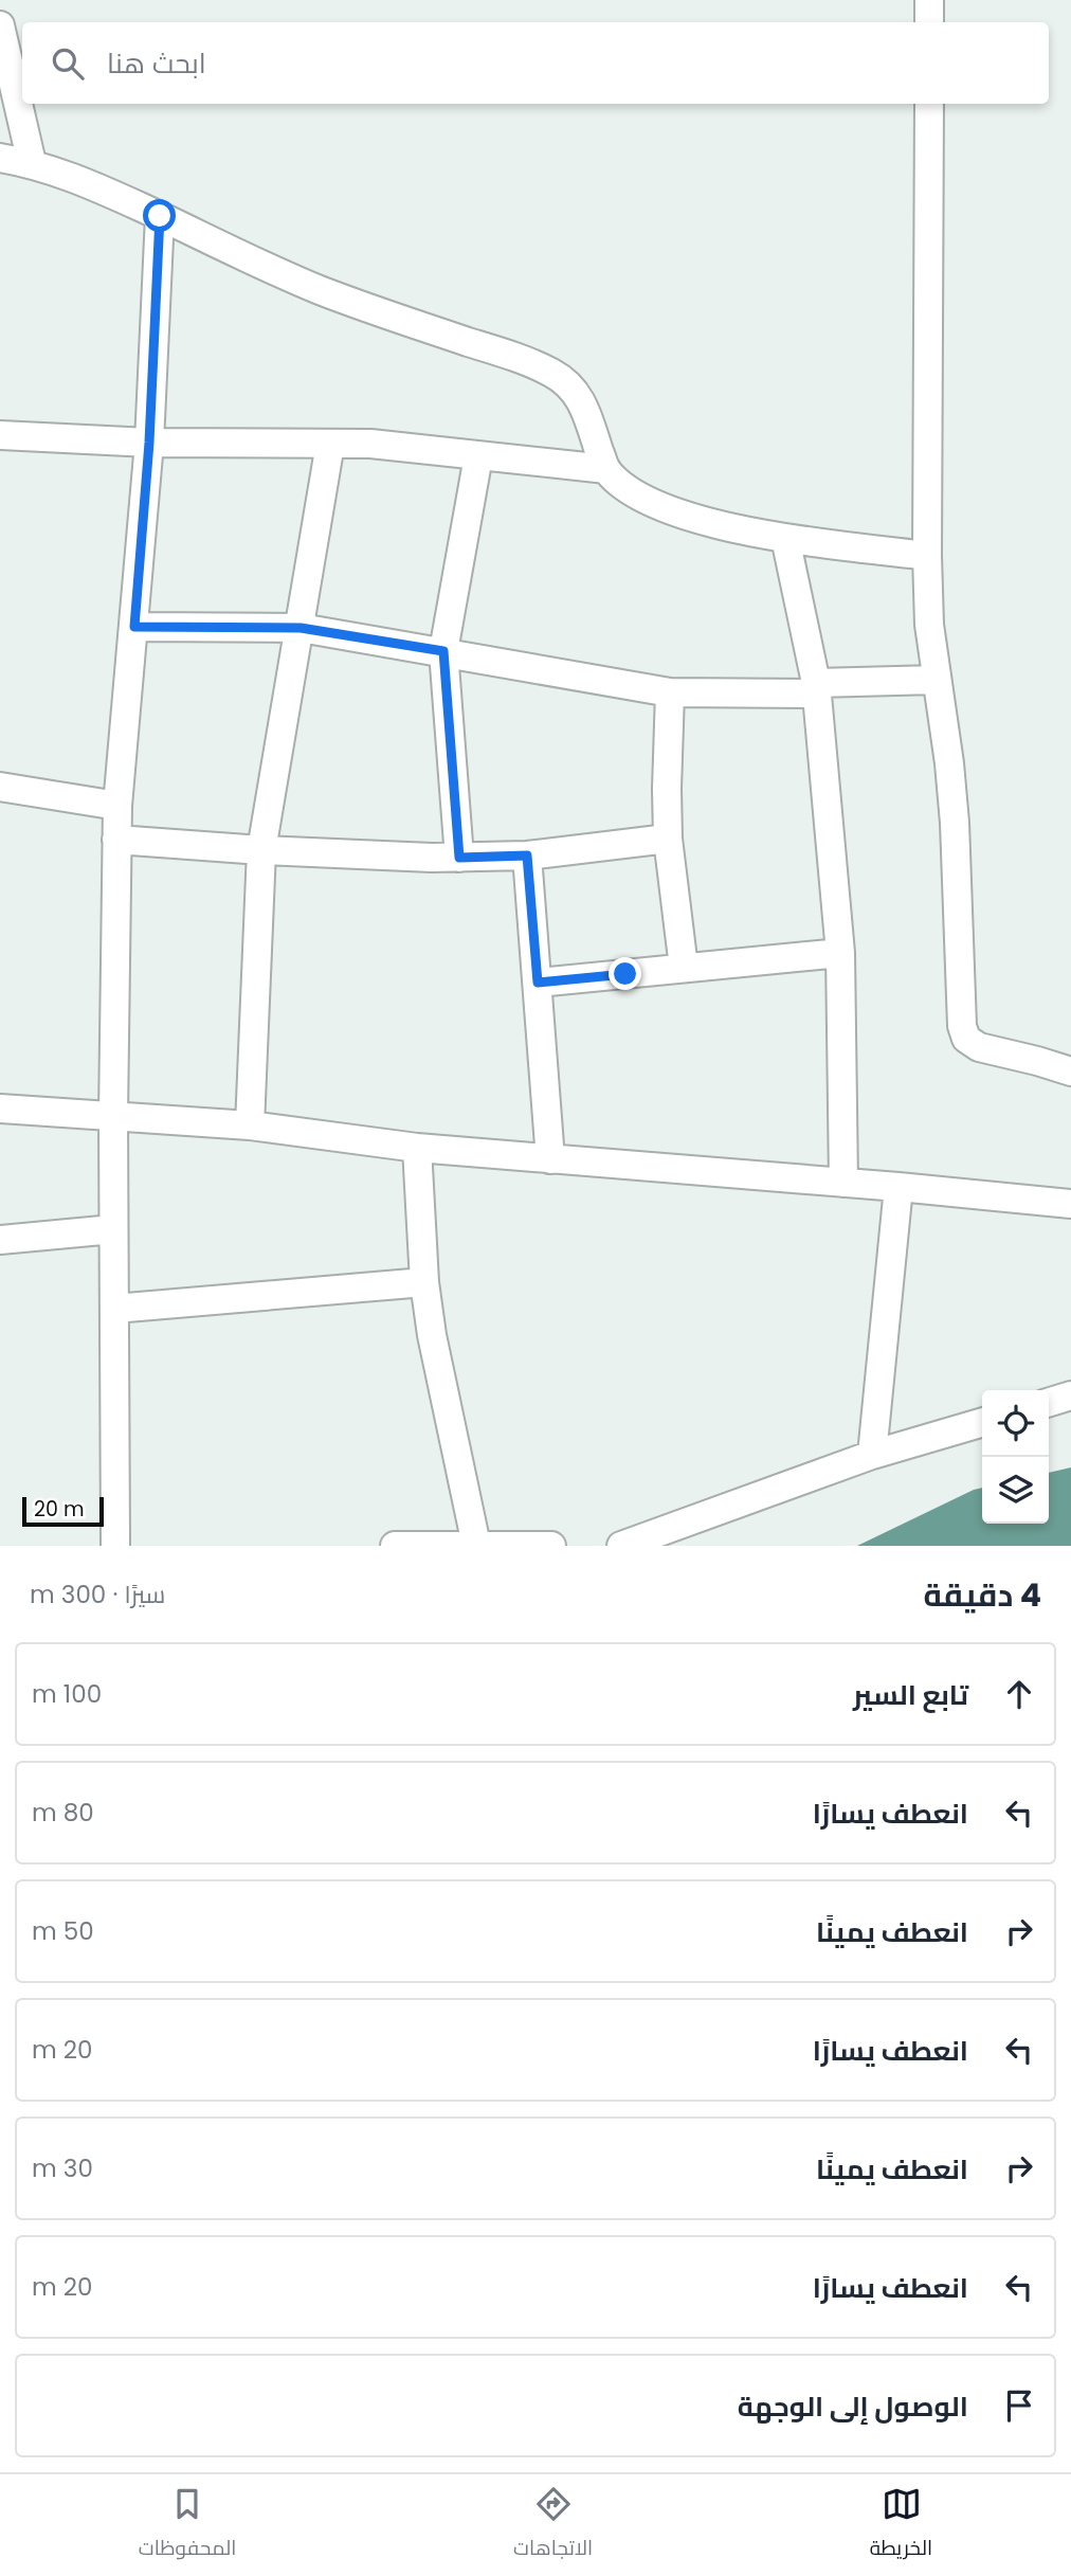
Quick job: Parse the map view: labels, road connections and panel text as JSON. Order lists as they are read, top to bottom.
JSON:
{
  "scale_bar": "20 m",
  "page": {
    "search": "ابحث هنا",
    "scale": "20 m",
    "heading": ["4 دقيقة", "سيرًا · 300 m"],
    "list": [
      ["تابع السير", "100 m"],
      ["انعطف يسارًا", "80 m"],
      ["انعطف يمينًا", "50 m"],
      ["انعطف يسارًا", "20 m"],
      ["انعطف يمينًا", "30 m"],
      ["انعطف يسارًا", "20 m"],
      "الوصول إلى الوجهة"
    ],
    "nav": ["الخريطة", "الاتجاهات", "المحفوظات"]
  }
}
